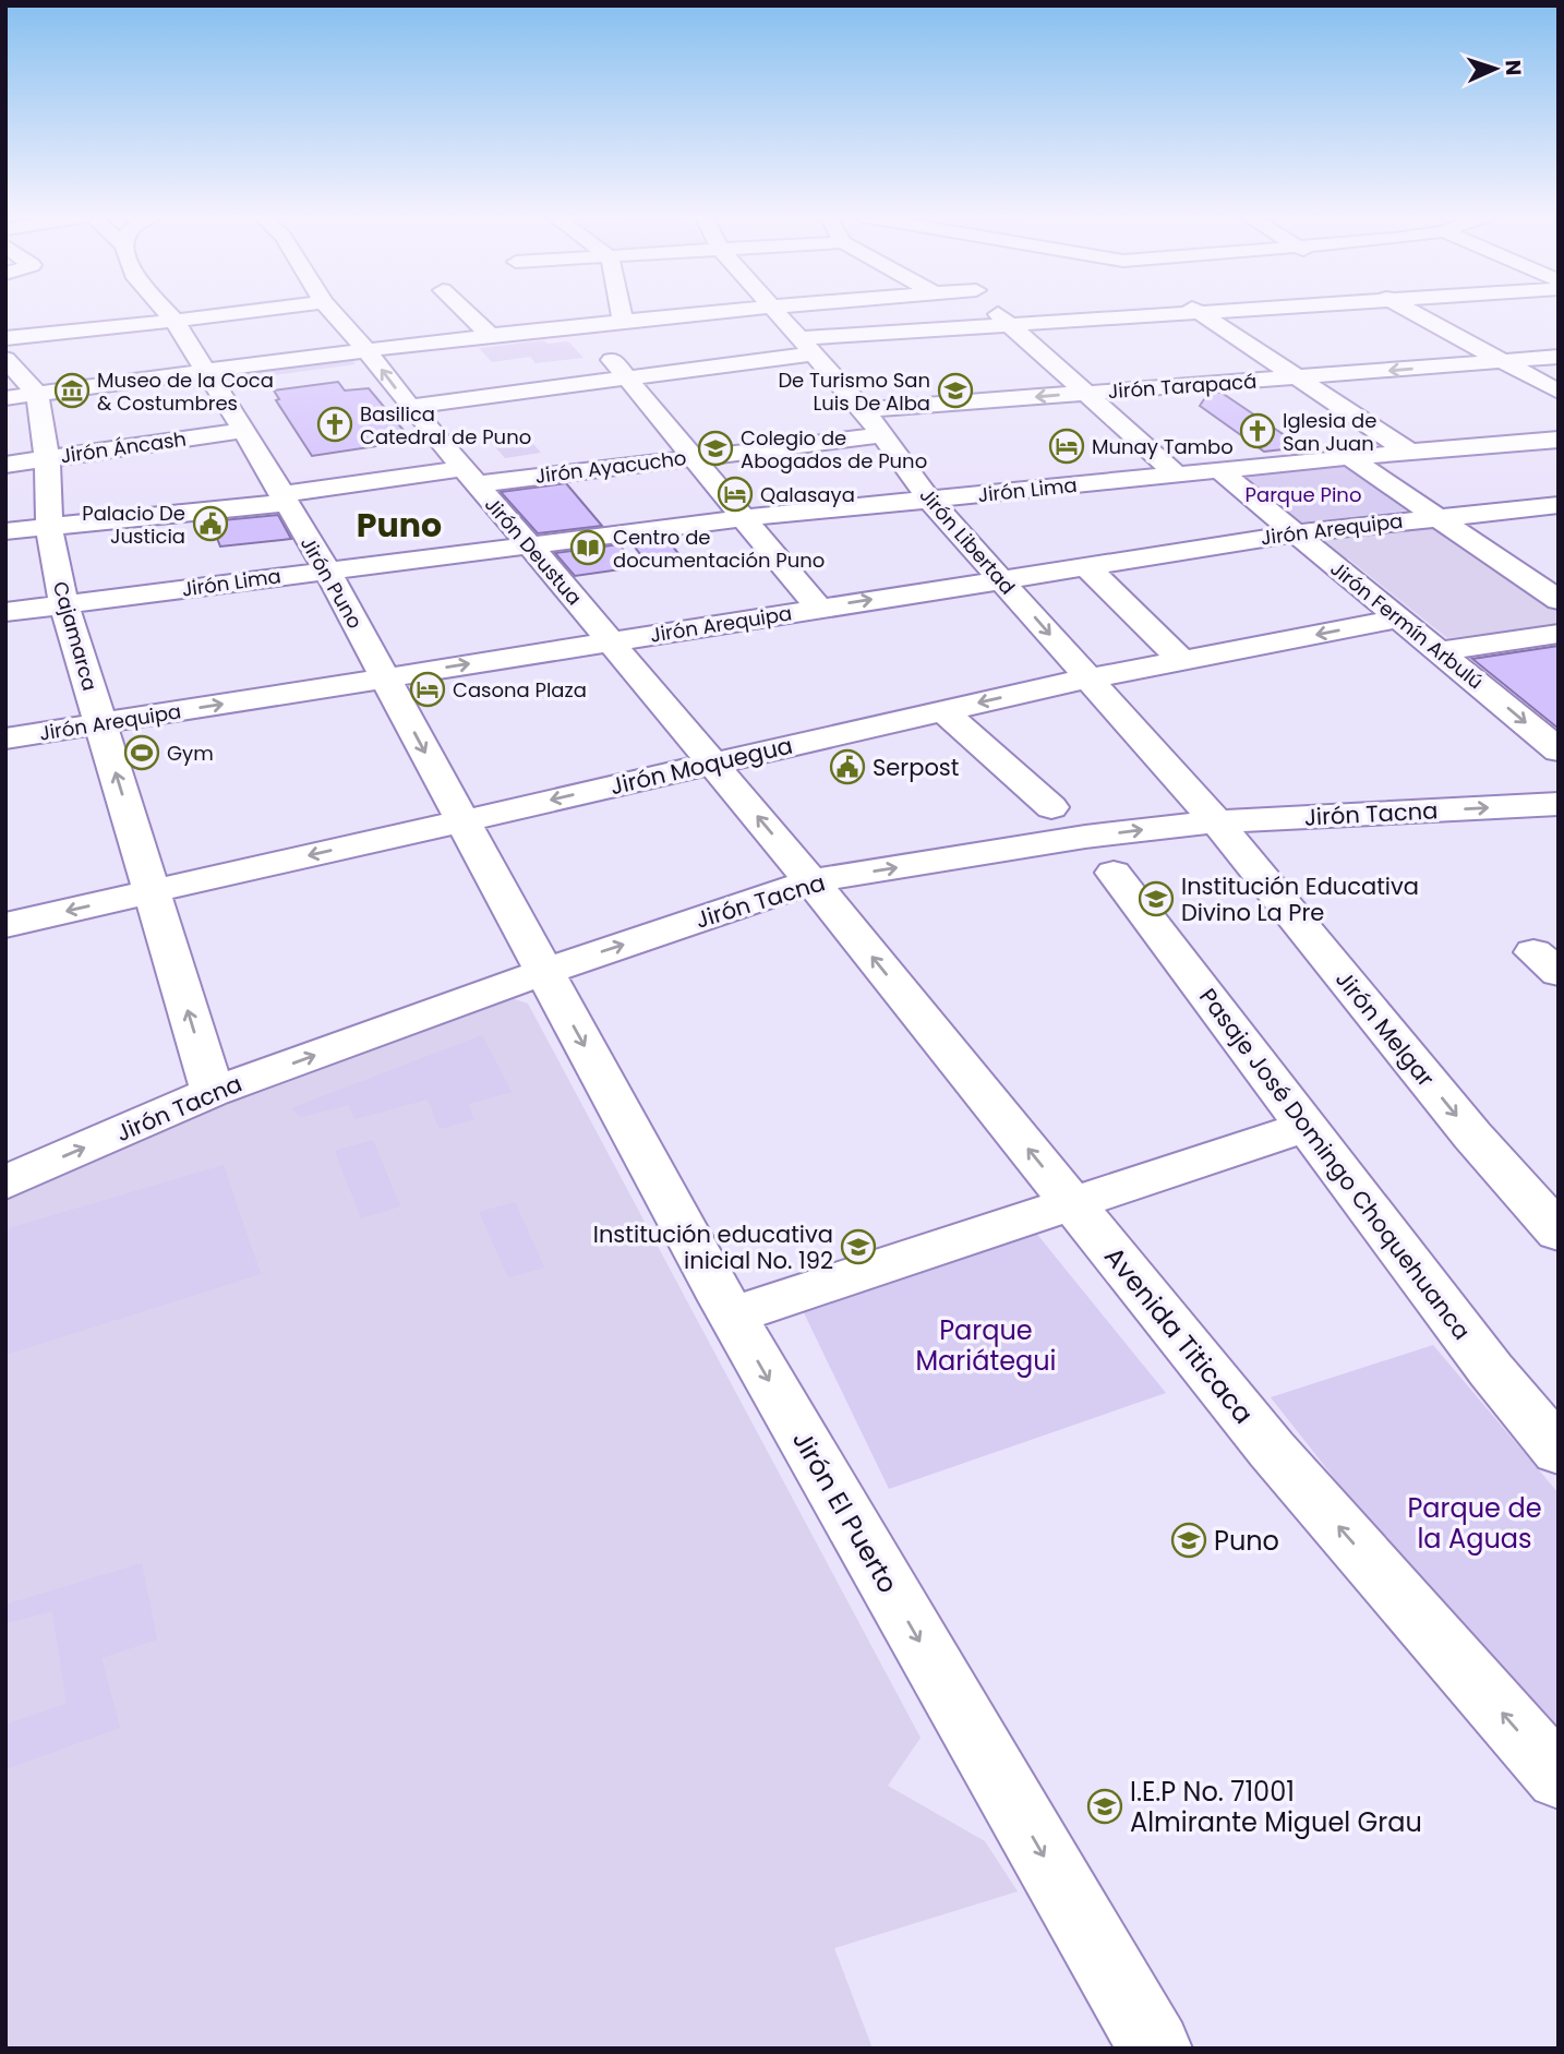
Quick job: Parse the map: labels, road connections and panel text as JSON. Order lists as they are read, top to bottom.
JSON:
{
  "streets": {
    "street": [
      "Jirón Tarapacá",
      "Jirón Áncash",
      "Jirón Ayacucho",
      "Jirón Lima",
      "Jirón Arequipa",
      "Jirón Libertad",
      "Jirón Deustua",
      "Jirón Puno",
      "Jirón Fermín Arbulú",
      "Cajamarca",
      "Jirón Moquegua",
      "Jirón Tacna",
      "Jirón Melgar",
      "Pasaje José Domingo Choquehuanca",
      "Avenida Titicaca",
      "Jirón El Puerto"
    ]
  },
  "crossings": [
    ["Jirón Tarapacá", "Jirón Libertad"],
    ["Jirón Áncash", "Jirón Puno"],
    ["Jirón Áncash", "Cajamarca"],
    ["Jirón Ayacucho", "Jirón Libertad"],
    ["Jirón Ayacucho", "Jirón Deustua"],
    ["Jirón Ayacucho", "Jirón Puno"],
    ["Jirón Ayacucho", "Cajamarca"],
    ["Jirón Lima", "Jirón Libertad"],
    ["Jirón Lima", "Jirón Deustua"],
    ["Jirón Lima", "Jirón Puno"],
    ["Jirón Lima", "Jirón Fermín Arbulú"],
    ["Jirón Lima", "Cajamarca"],
    ["Jirón Arequipa", "Jirón Libertad"],
    ["Jirón Arequipa", "Jirón Deustua"],
    ["Jirón Arequipa", "Jirón Puno"],
    ["Jirón Arequipa", "Jirón Fermín Arbulú"],
    ["Jirón Arequipa", "Cajamarca"],
    ["Jirón Libertad", "Jirón Moquegua"],
    ["Jirón Libertad", "Jirón Tacna"],
    ["Jirón Libertad", "Jirón Melgar"],
    ["Jirón Deustua", "Jirón Moquegua"],
    ["Jirón Deustua", "Jirón Tacna"],
    ["Jirón Deustua", "Avenida Titicaca"],
    ["Jirón Puno", "Jirón Moquegua"],
    ["Jirón Puno", "Jirón Tacna"],
    ["Jirón Puno", "Jirón El Puerto"],
    ["Jirón Fermín Arbulú", "Jirón Moquegua"],
    ["Cajamarca", "Jirón Moquegua"],
    ["Cajamarca", "Jirón Tacna"],
    ["Jirón Tacna", "Jirón Melgar"],
    ["Jirón Tacna", "Avenida Titicaca"],
    ["Jirón Tacna", "Jirón El Puerto"]
  ],
  "one_way": [
    "Cajamarca",
    "Jirón Moquegua",
    "Jirón Tacna",
    "Jirón Melgar",
    "Avenida Titicaca",
    "Jirón El Puerto"
  ],
  "districts": ["Puno"],
  "parks": ["Parque Pino", "Parque Mariátegui", "Parque de la Aguas"],
  "places": {
    "museum": ["Museo de la Coca & Costumbres"],
    "school or university": [
      "De Turismo San Luis De Alba",
      "Colegio de Abogados de Puno",
      "Institución Educativa Divino La Pre",
      "Institución educativa inicial No. 192",
      "Puno",
      "I.E.P No. 71001 Almirante Miguel Grau"
    ],
    "church": ["Basilica Catedral de Puno", "Iglesia de San Juan"],
    "hotel": ["Munay Tambo", "Qalasaya", "Casona Plaza"],
    "public building": ["Palacio De Justicia", "Serpost"],
    "library": ["Centro de documentación Puno"],
    "sports": ["Gym"]
  },
  "north": "right"
}
